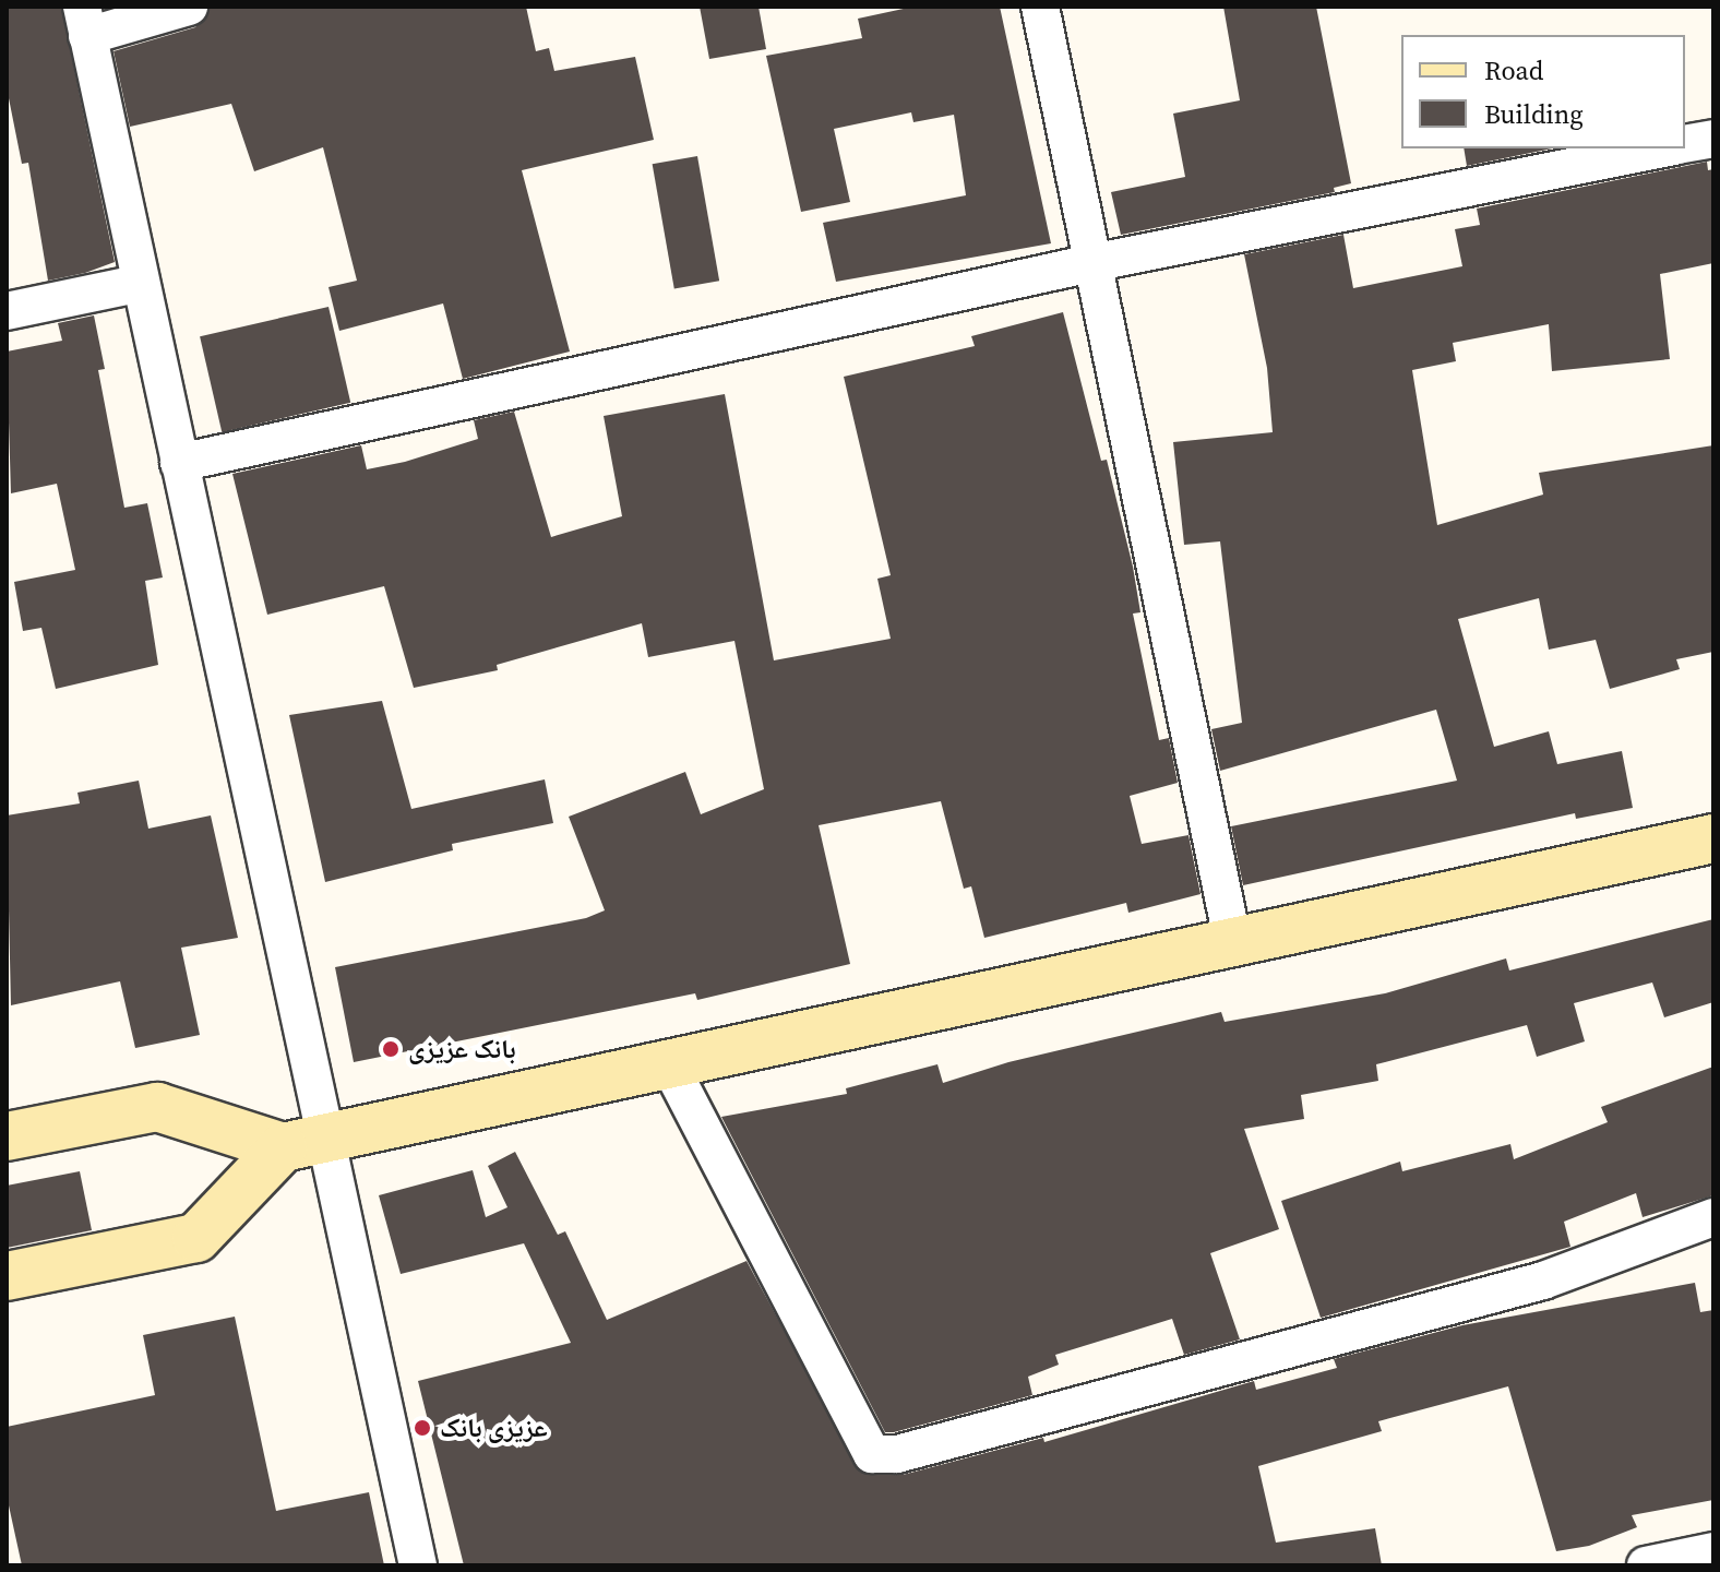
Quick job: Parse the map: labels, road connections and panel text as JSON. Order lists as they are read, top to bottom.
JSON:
{
  "places": ["بانک عزیزی", "عزیزی بانک"],
  "legend": ["Road", "Building"]
}
